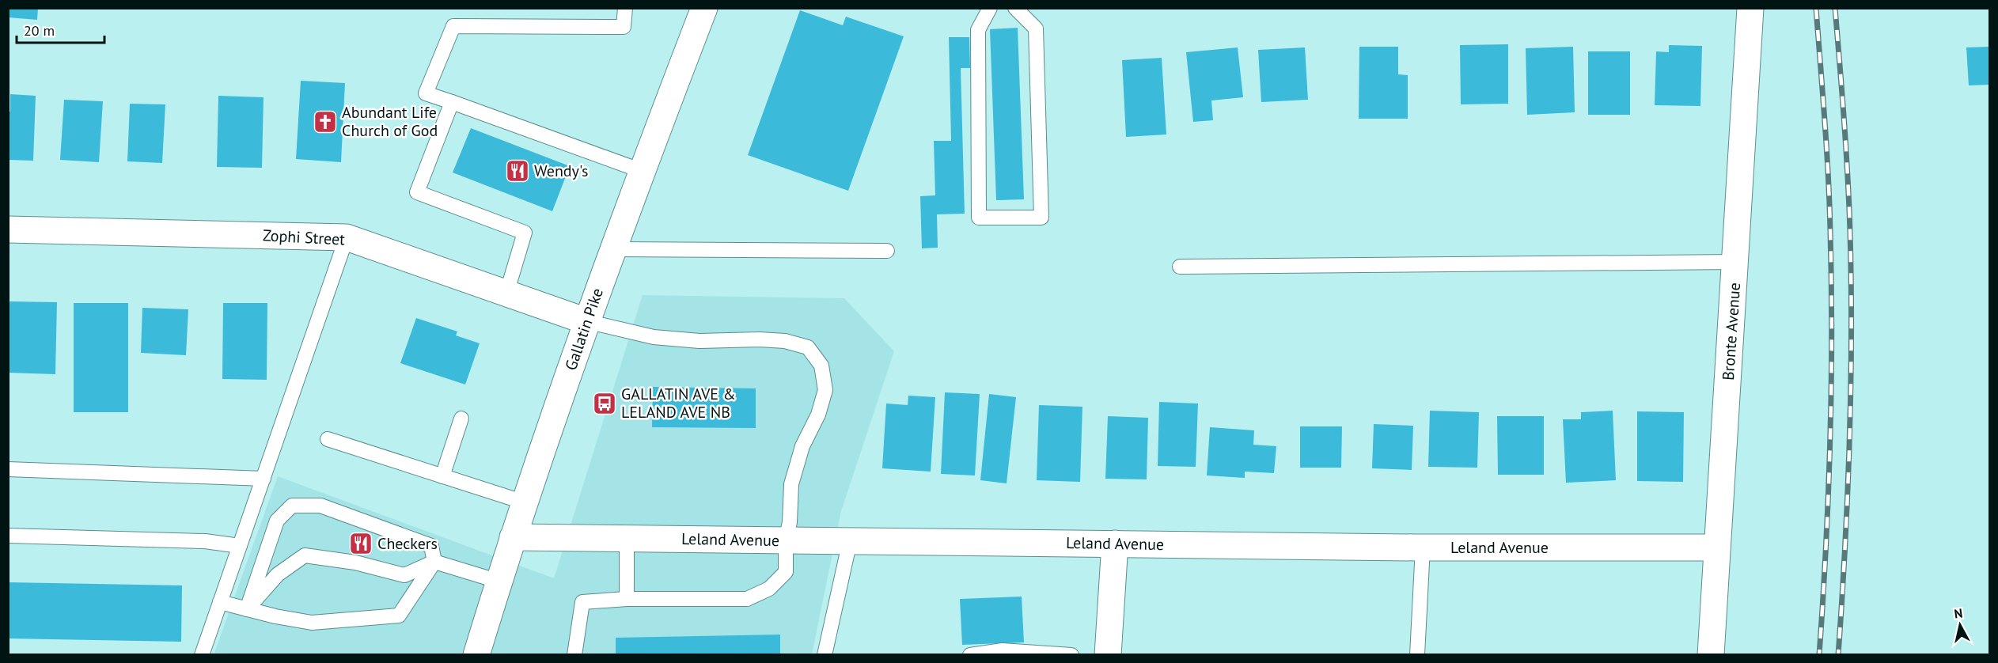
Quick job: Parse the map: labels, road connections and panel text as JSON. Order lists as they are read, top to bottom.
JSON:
{
  "streets": {
    "street": [
      "Zophi Street",
      "Gallatin Pike",
      "Bronte Avenue",
      "Leland Avenue"
    ]
  },
  "crossings": [
    ["Zophi Street", "Gallatin Pike"],
    ["Gallatin Pike", "Leland Avenue"],
    ["Bronte Avenue", "Leland Avenue"]
  ],
  "places": {
    "church": ["Abundant Life Church of God"],
    "restaurant": ["Wendy's", "Checkers"],
    "bus stop": ["GALLATIN AVE & LELAND AVE NB"]
  },
  "scale_bar": "20 m",
  "north": "top"
}
